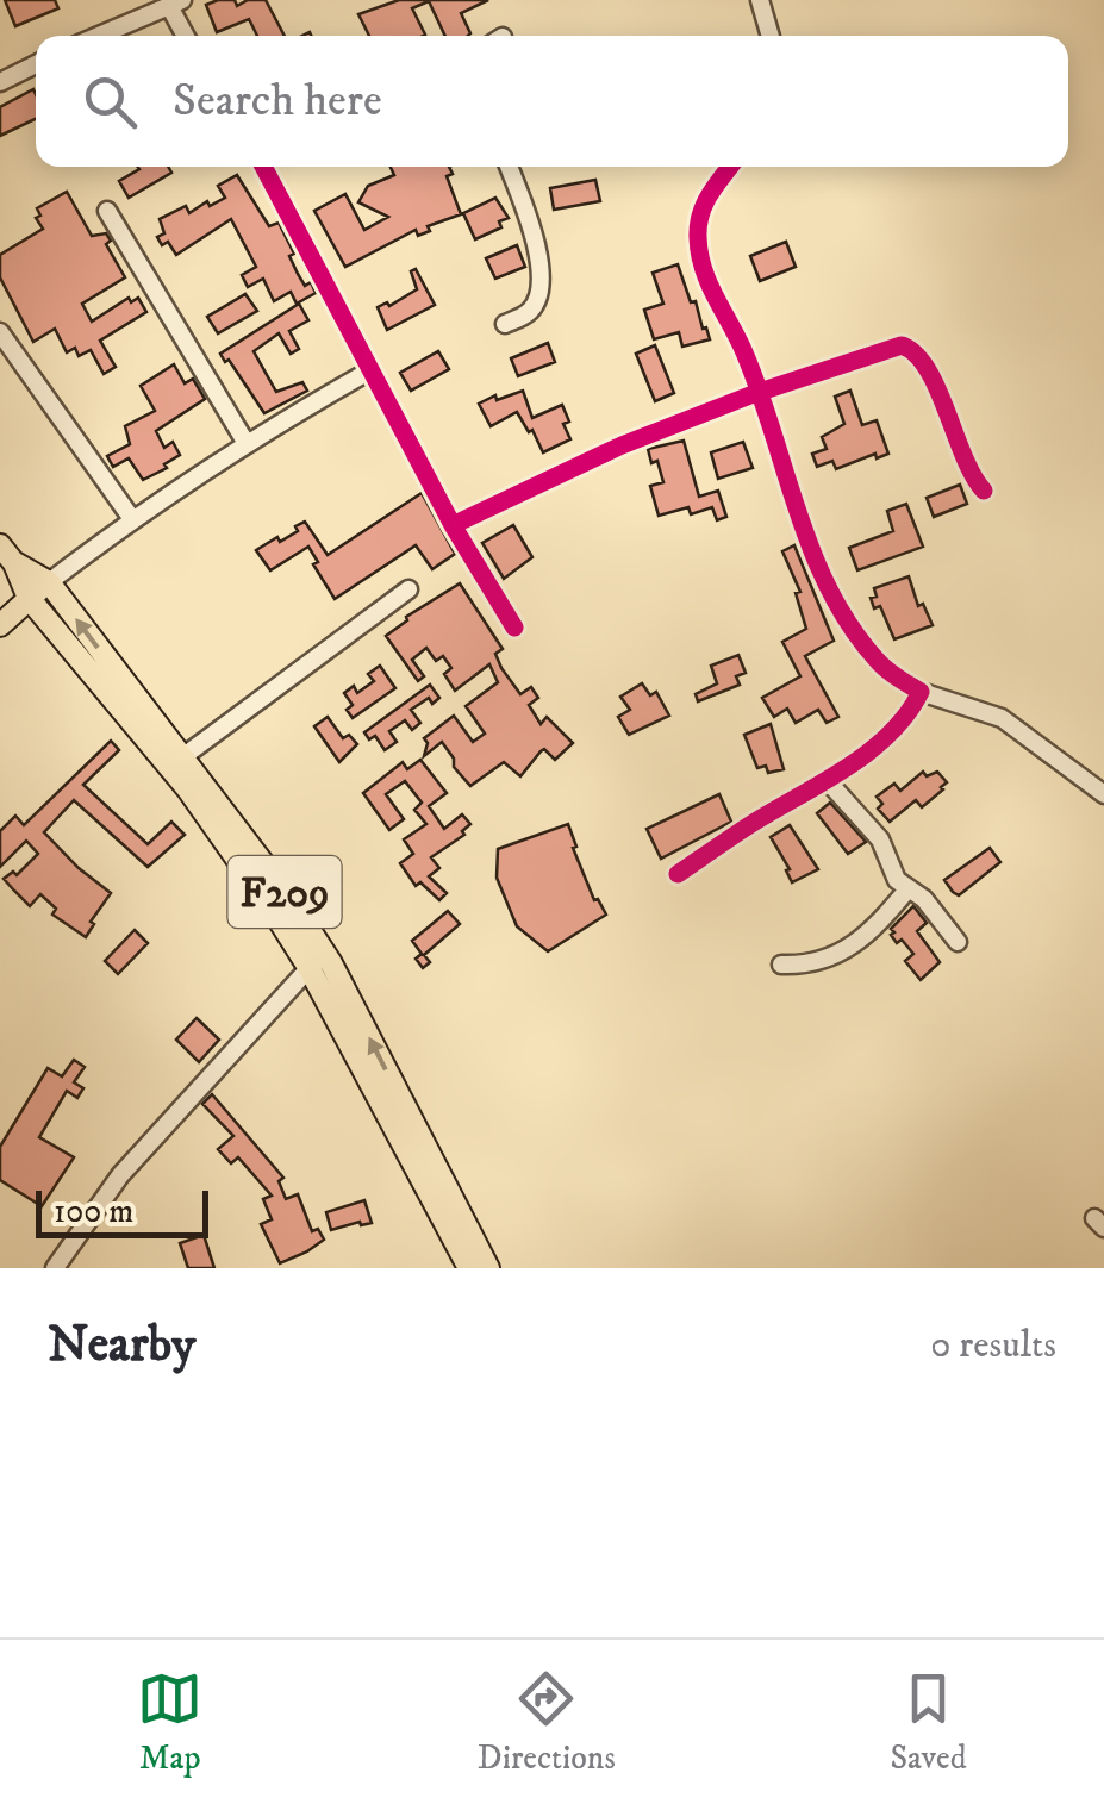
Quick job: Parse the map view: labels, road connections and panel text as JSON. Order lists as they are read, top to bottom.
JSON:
{
  "streets": {
    "main road": ["F209"]
  },
  "scale_bar": "100 m",
  "page": {
    "search": "Search here",
    "scale": "100 m",
    "heading": ["Nearby", "0 results"],
    "nav": ["Map", "Directions", "Saved"]
  }
}
